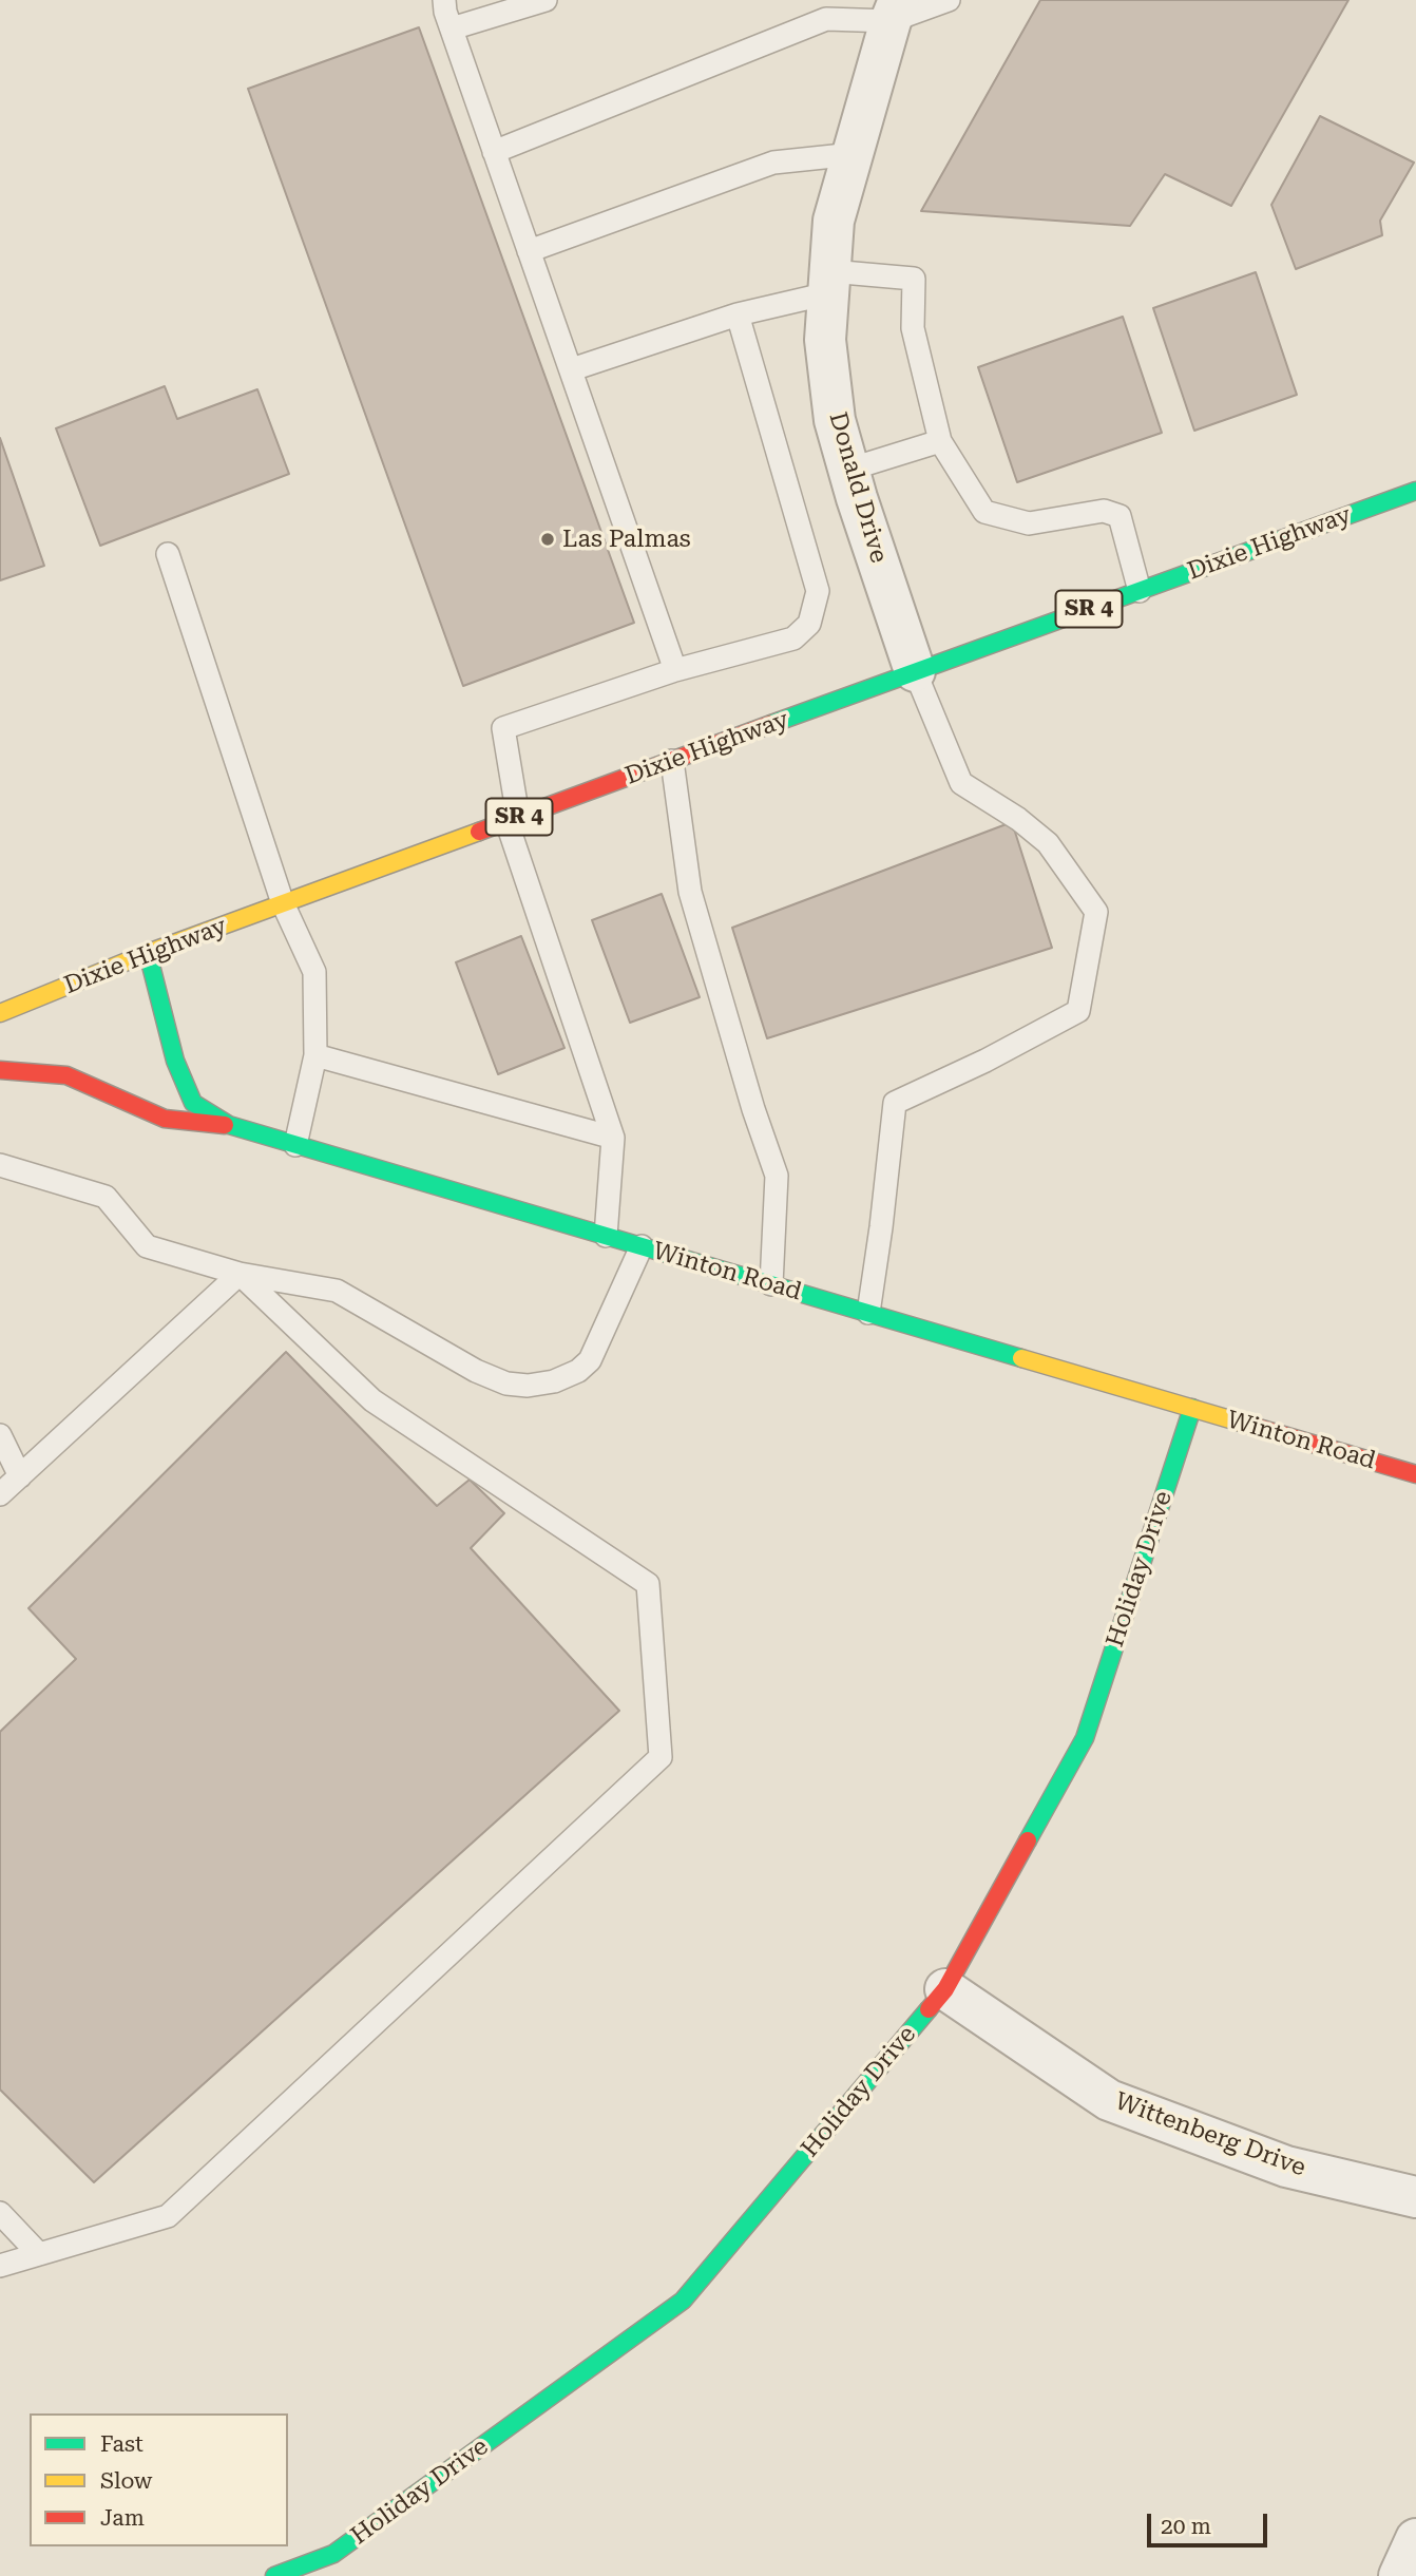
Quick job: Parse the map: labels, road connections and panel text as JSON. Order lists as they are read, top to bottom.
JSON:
{
  "streets": {
    "street": [
      "Donald Drive",
      "Dixie Highway",
      "SR 4",
      "Winton Road",
      "Holiday Drive",
      "Wittenberg Drive"
    ]
  },
  "crossings": [
    ["Donald Drive", "Dixie Highway"],
    ["Dixie Highway", "Winton Road"],
    ["Winton Road", "Holiday Drive"],
    ["Holiday Drive", "Wittenberg Drive"]
  ],
  "places": ["Las Palmas"],
  "legend": ["Fast", "Slow", "Jam"],
  "scale_bar": "20 m"
}
